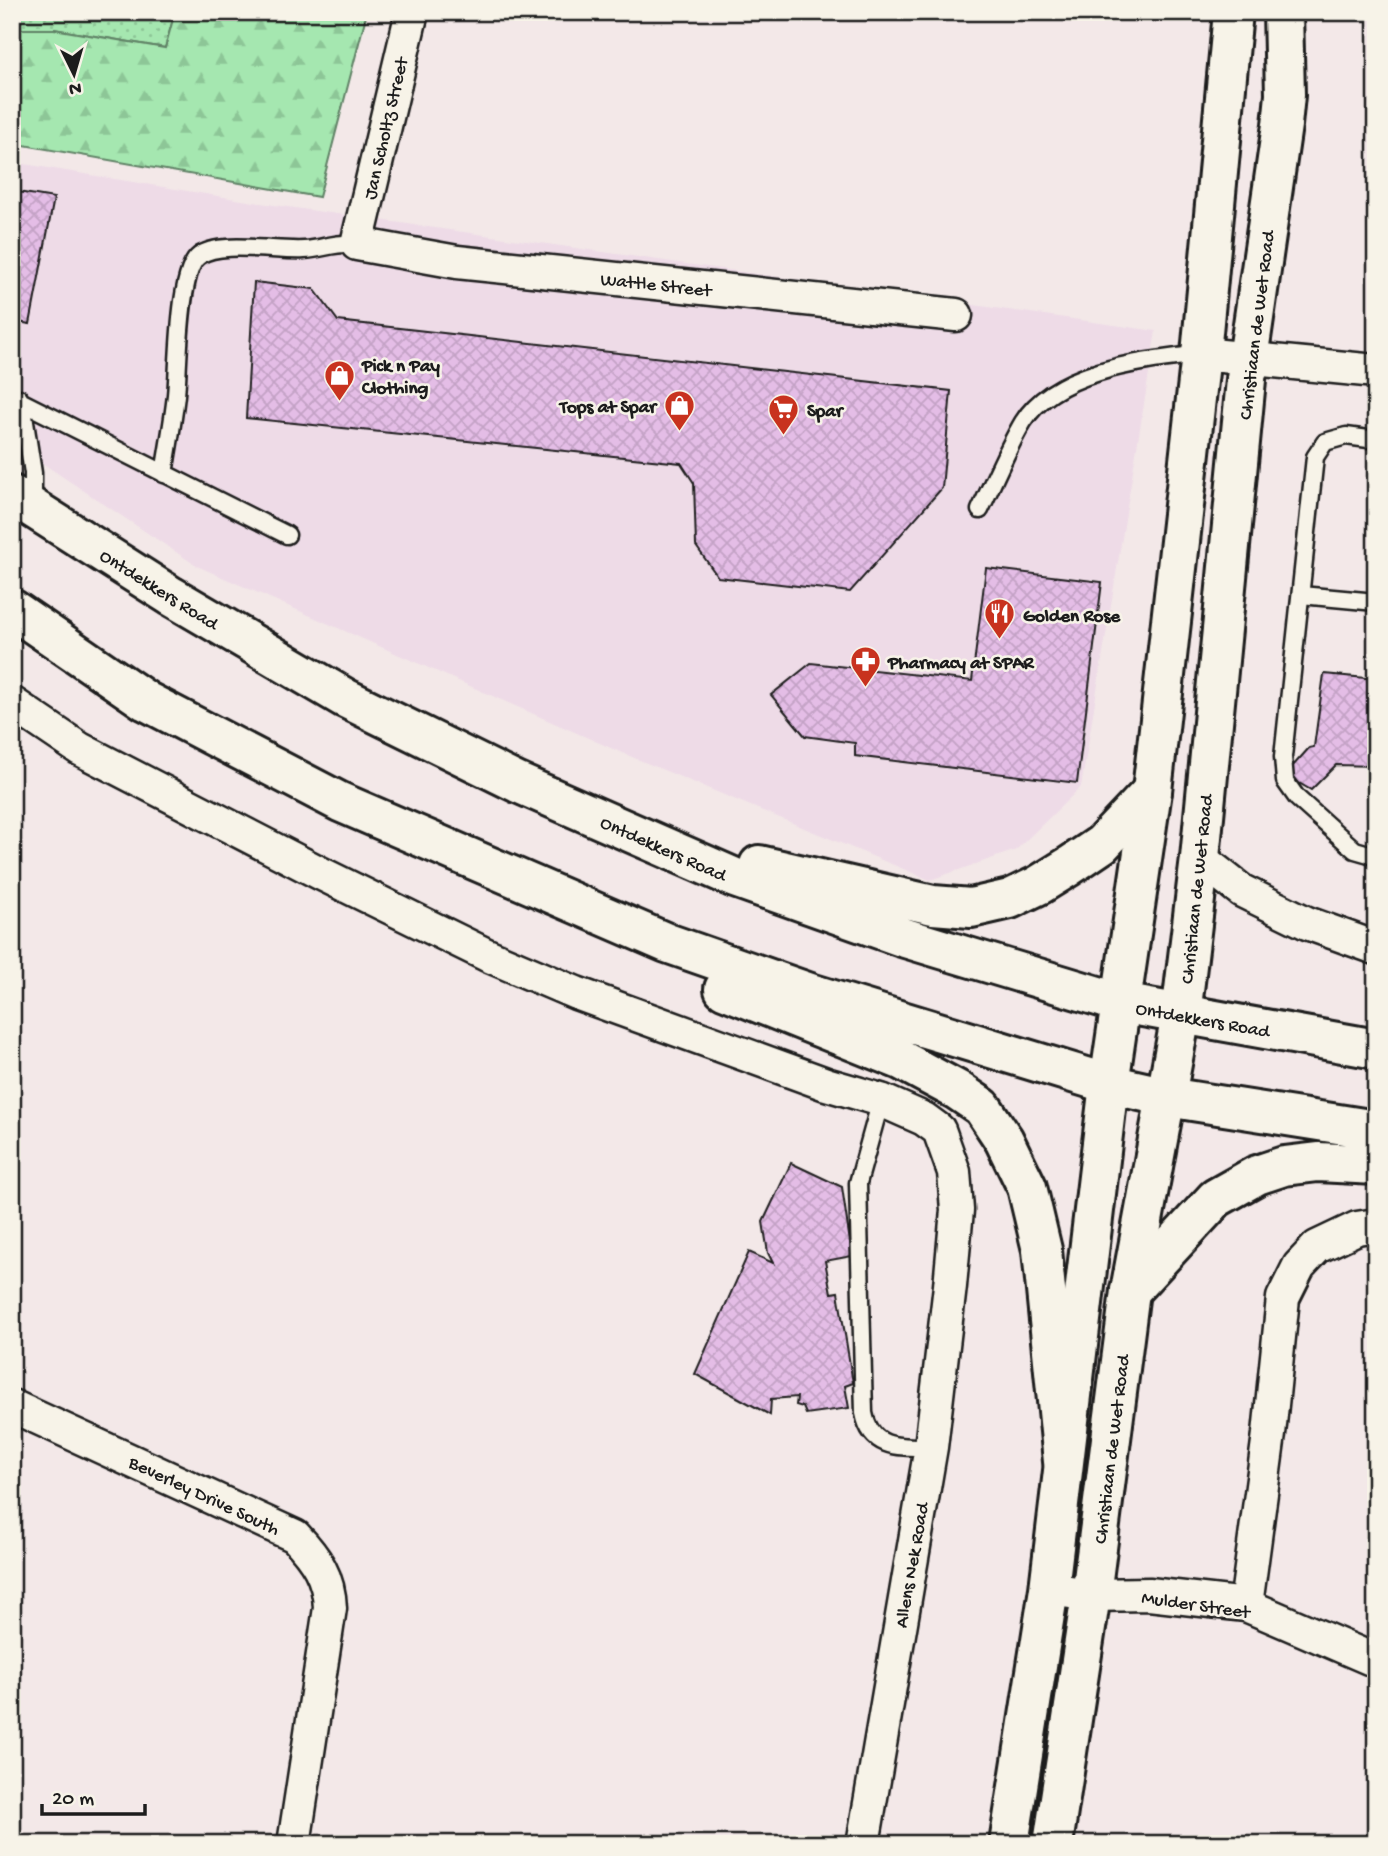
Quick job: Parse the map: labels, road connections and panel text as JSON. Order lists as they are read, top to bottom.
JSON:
{
  "streets": {
    "main road": ["Christiaan de Wet Road", "Ontdekkers Road"],
    "street": [
      "Jan Scholtz Street",
      "Wattle Street",
      "Beverley Drive South",
      "Allens Nek Road",
      "Mulder Street"
    ]
  },
  "crossings": [
    ["Jan Scholtz Street", "Wattle Street"],
    ["Christiaan de Wet Road", "Ontdekkers Road"],
    ["Christiaan de Wet Road", "Mulder Street"]
  ],
  "places": {
    "shop": ["Pick n Pay Clothing", "Tops at Spar"],
    "supermarket": ["Spar"],
    "restaurant": ["Golden Rose"],
    "pharmacy": ["Pharmacy at SPAR"]
  },
  "scale_bar": "20 m",
  "north": "bottom"
}
